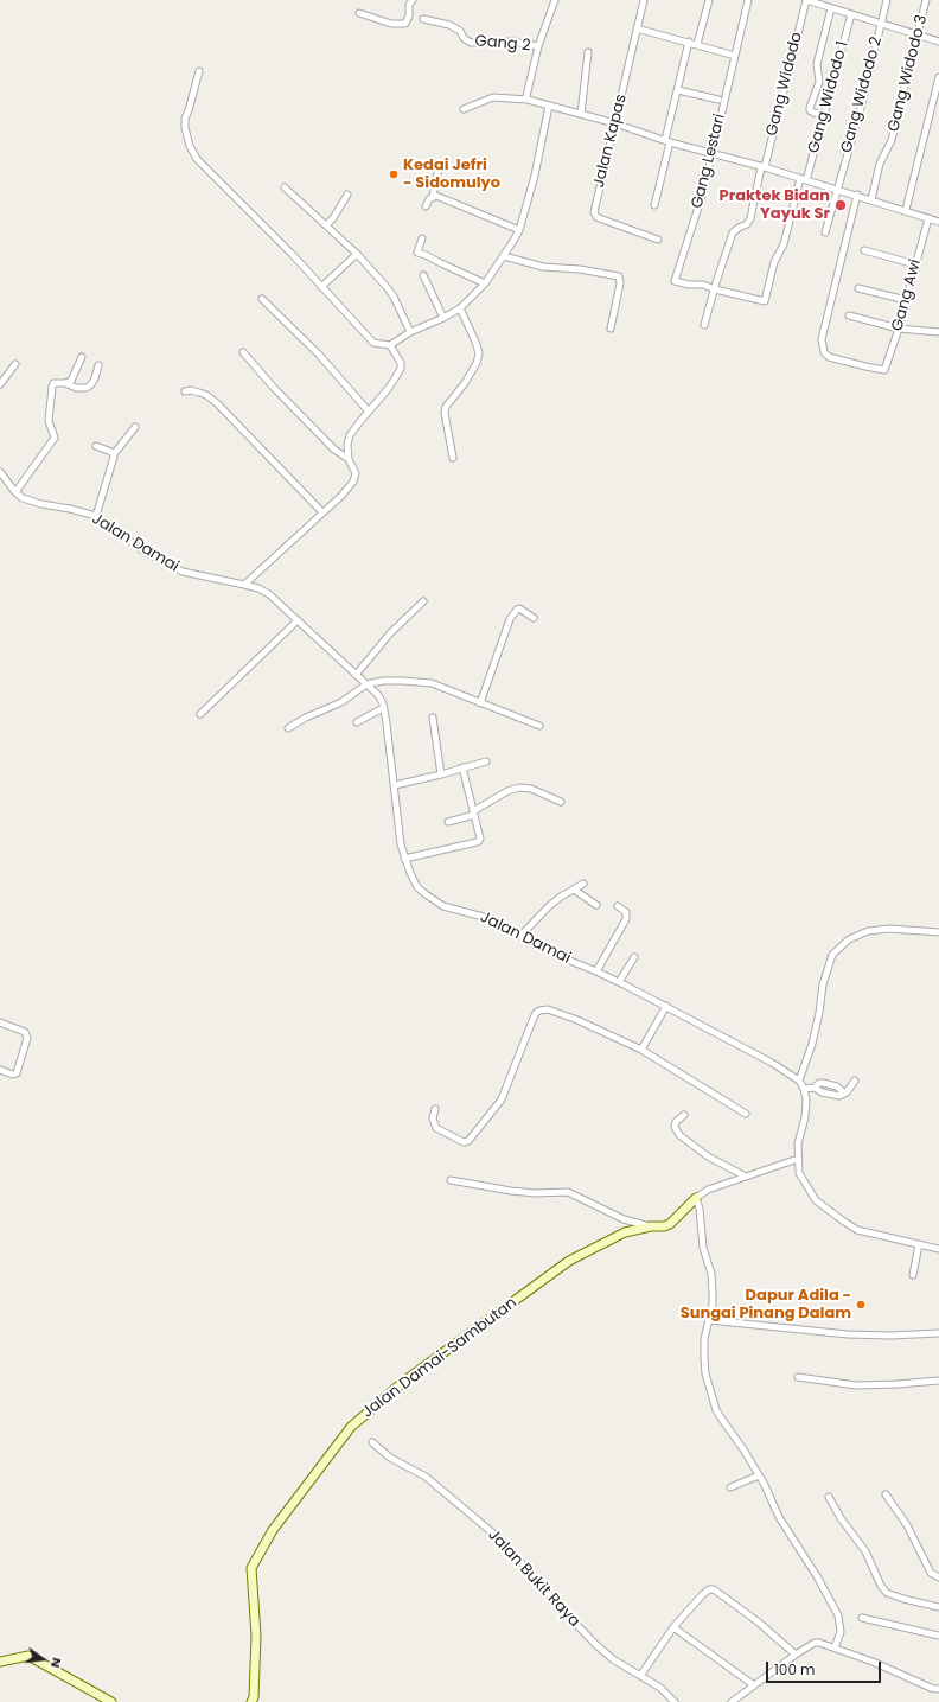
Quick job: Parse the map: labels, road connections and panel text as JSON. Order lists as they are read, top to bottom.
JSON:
{
  "streets": {
    "street": [
      "Gang 2",
      "Gang Widodo 3",
      "Gang Widodo",
      "Gang Widodo 2",
      "Gang Widodo 1",
      "Jalan Kapas",
      "Gang Lestari",
      "Gang Awi",
      "Jalan Damai",
      "Jalan Damai-Sambutan",
      "Jalan Bukit Raya"
    ]
  },
  "crossings": [
    ["Gang Widodo", "Gang Widodo 1"],
    ["Gang Widodo", "Gang Lestari"],
    ["Gang Widodo 1", "Gang Lestari"]
  ],
  "places": ["Kedai Jefri - Sidomulyo", "Praktek Bidan Yayuk Sr", "Dapur Adila - Sungai Pinang Dalam"],
  "scale_bar": "100 m",
  "north": "right"
}
